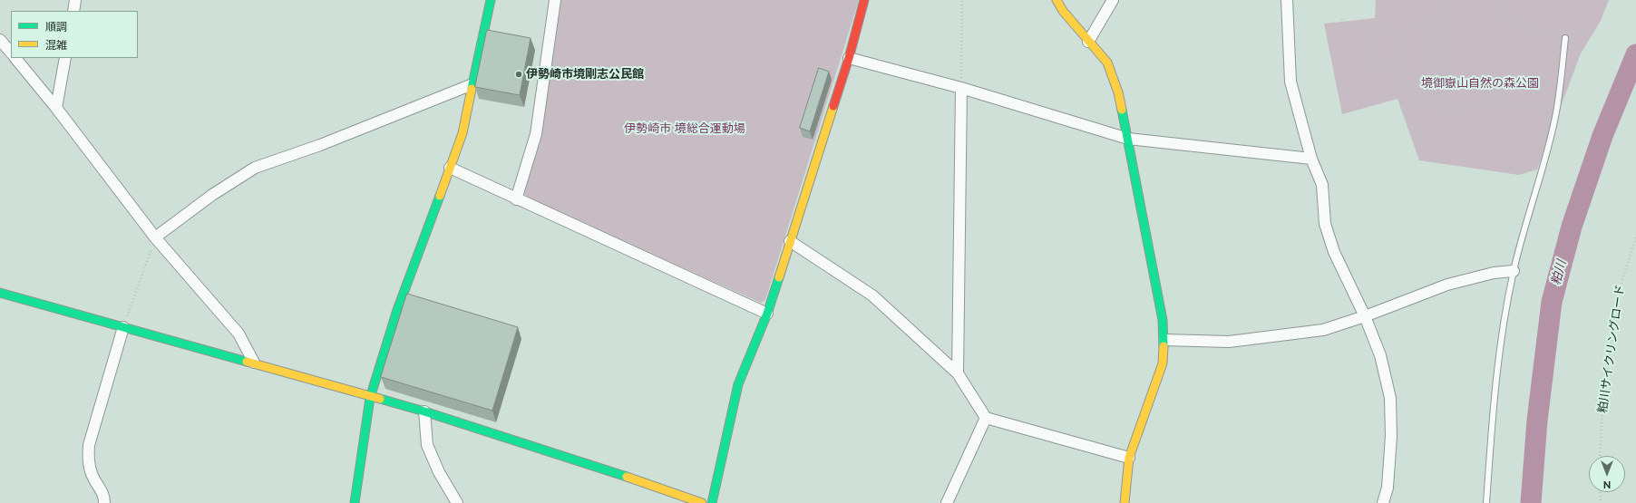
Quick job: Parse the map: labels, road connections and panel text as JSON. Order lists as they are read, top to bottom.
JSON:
{
  "streets": {
    "path": ["粕川サイクリングロード"]
  },
  "water": ["粕川"],
  "parks": ["境御嶽山自然の森公園", "伊勢崎市 境総合運動場"],
  "places": ["伊勢崎市境剛志公民館"],
  "legend": ["順調", "混雑"],
  "north": "bottom"
}
